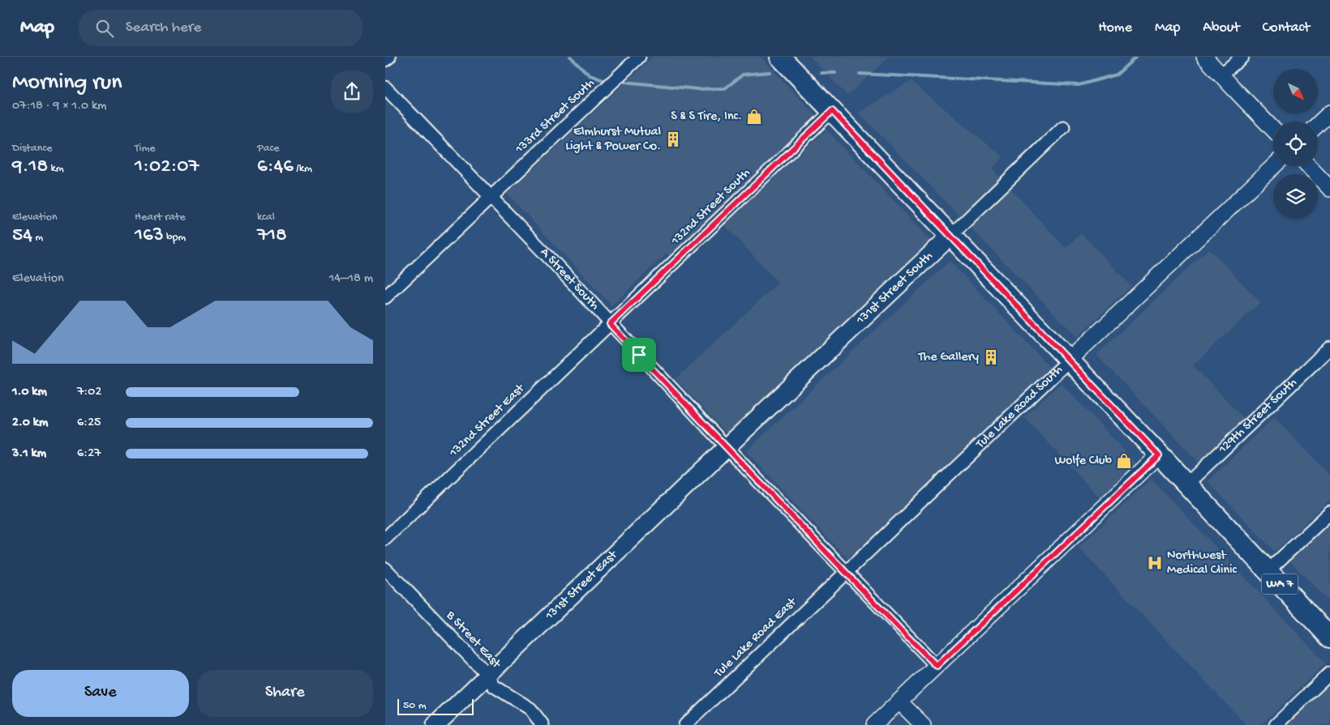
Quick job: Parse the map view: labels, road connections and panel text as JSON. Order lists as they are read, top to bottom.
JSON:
{
  "streets": {
    "main road": ["131st Street South", "WA 7", "131st Street East"],
    "street": [
      "133rd Street South",
      "132nd Street South",
      "A Street South",
      "Tule Lake Road South",
      "129th Street South",
      "132nd Street East",
      "Tule Lake Road East",
      "B Street East"
    ]
  },
  "crossings": [
    ["133rd Street South", "A Street South"],
    ["132nd Street South", "A Street South"],
    ["132nd Street South", "132nd Street East"],
    ["132nd Street South", "WA 7"],
    ["A Street South", "131st Street South"],
    ["A Street South", "Tule Lake Road South"],
    ["A Street South", "132nd Street East"],
    ["A Street South", "131st Street East"],
    ["A Street South", "Tule Lake Road East"],
    ["131st Street South", "WA 7"],
    ["131st Street South", "131st Street East"],
    ["Tule Lake Road South", "WA 7"],
    ["Tule Lake Road South", "Tule Lake Road East"],
    ["129th Street South", "WA 7"],
    ["131st Street East", "B Street East"]
  ],
  "places": {
    "shop": ["S & S Tire, Inc.", "Wolfe Club"],
    "building": ["Elmhurst Mutual Light & Power Co.", "The Gallery"],
    "hospital": ["Northwest Medical Clinic"]
  },
  "scale_bar": "50 m",
  "north": "bottom right",
  "page": {
    "header": "Map",
    "search": "Search here",
    "nav": [
      "Home",
      "Map",
      "About",
      "Contact"
    ],
    "heading": ["Morning run", "07:18 · 9 × 1.0 km"],
    "stats": [
      ["Distance", "9.18 km"],
      ["Time", "1:02:07"],
      ["Pace", "6:46 /km"],
      ["Elevation", "54 m"],
      ["Heart rate", "163 bpm"],
      ["kcal", "718"]
    ],
    "chart": ["Elevation", "14–18 m"],
    "list": [
      {
        "name": "1.0 km",
        "note": "7:02"
      },
      {
        "name": "2.0 km",
        "note": "6:25"
      },
      {
        "name": "3.1 km",
        "note": "6:27"
      }
    ],
    "buttons": ["Save", "Share"],
    "scale": "50 m"
  }
}
